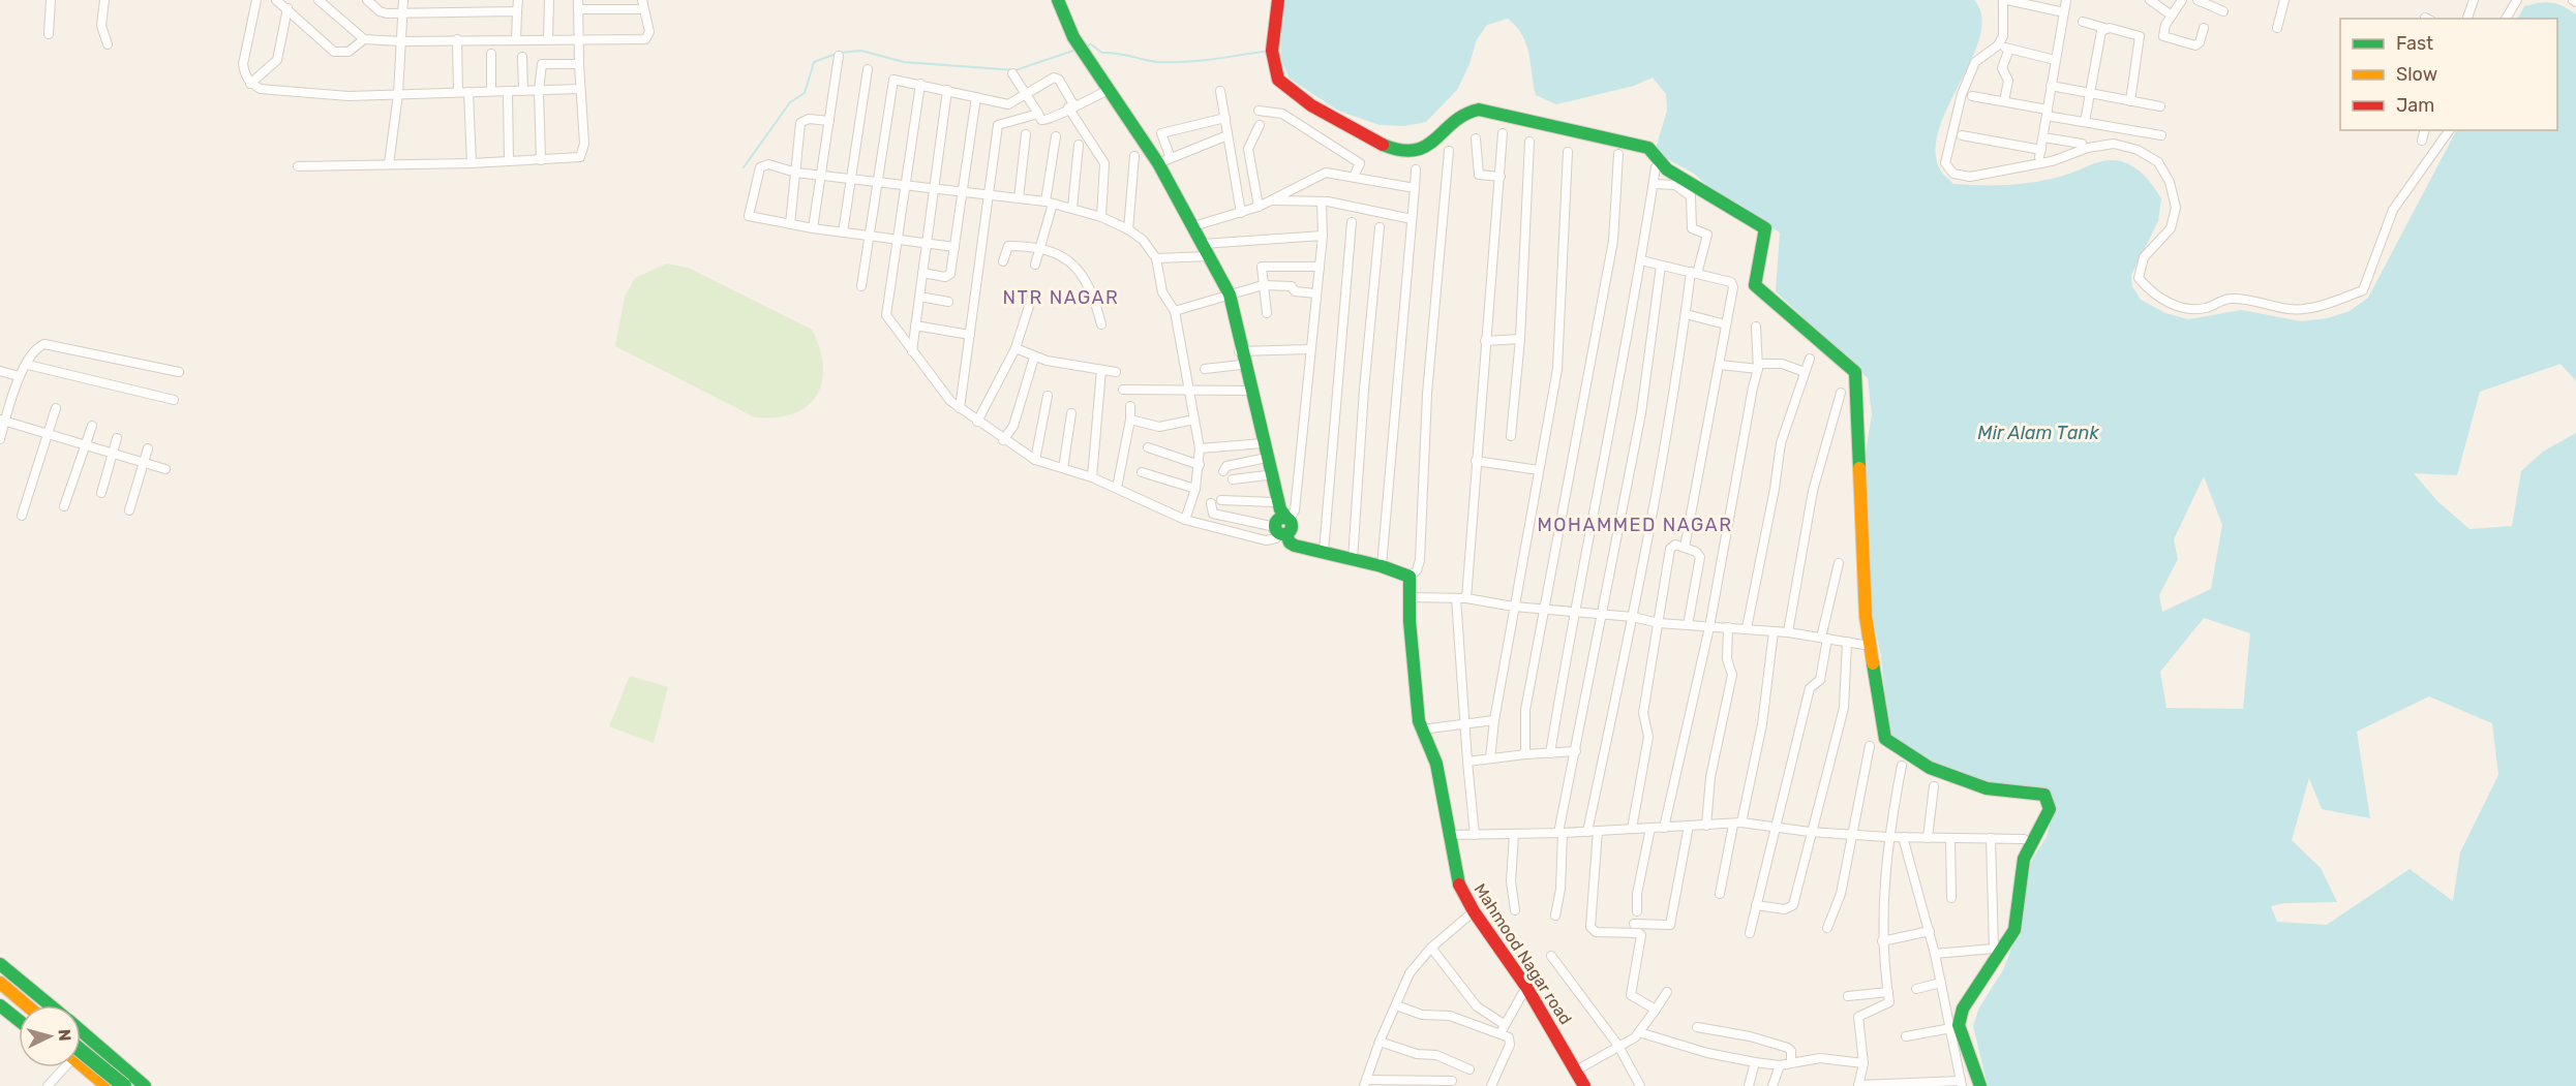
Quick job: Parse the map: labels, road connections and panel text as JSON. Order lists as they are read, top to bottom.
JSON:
{
  "streets": {
    "main road": ["Mahmood Nagar road"]
  },
  "districts": ["NTR NAGAR", "MOHAMMED NAGAR"],
  "water": ["Mir Alam Tank"],
  "legend": ["Fast", "Slow", "Jam"],
  "north": "right"
}
